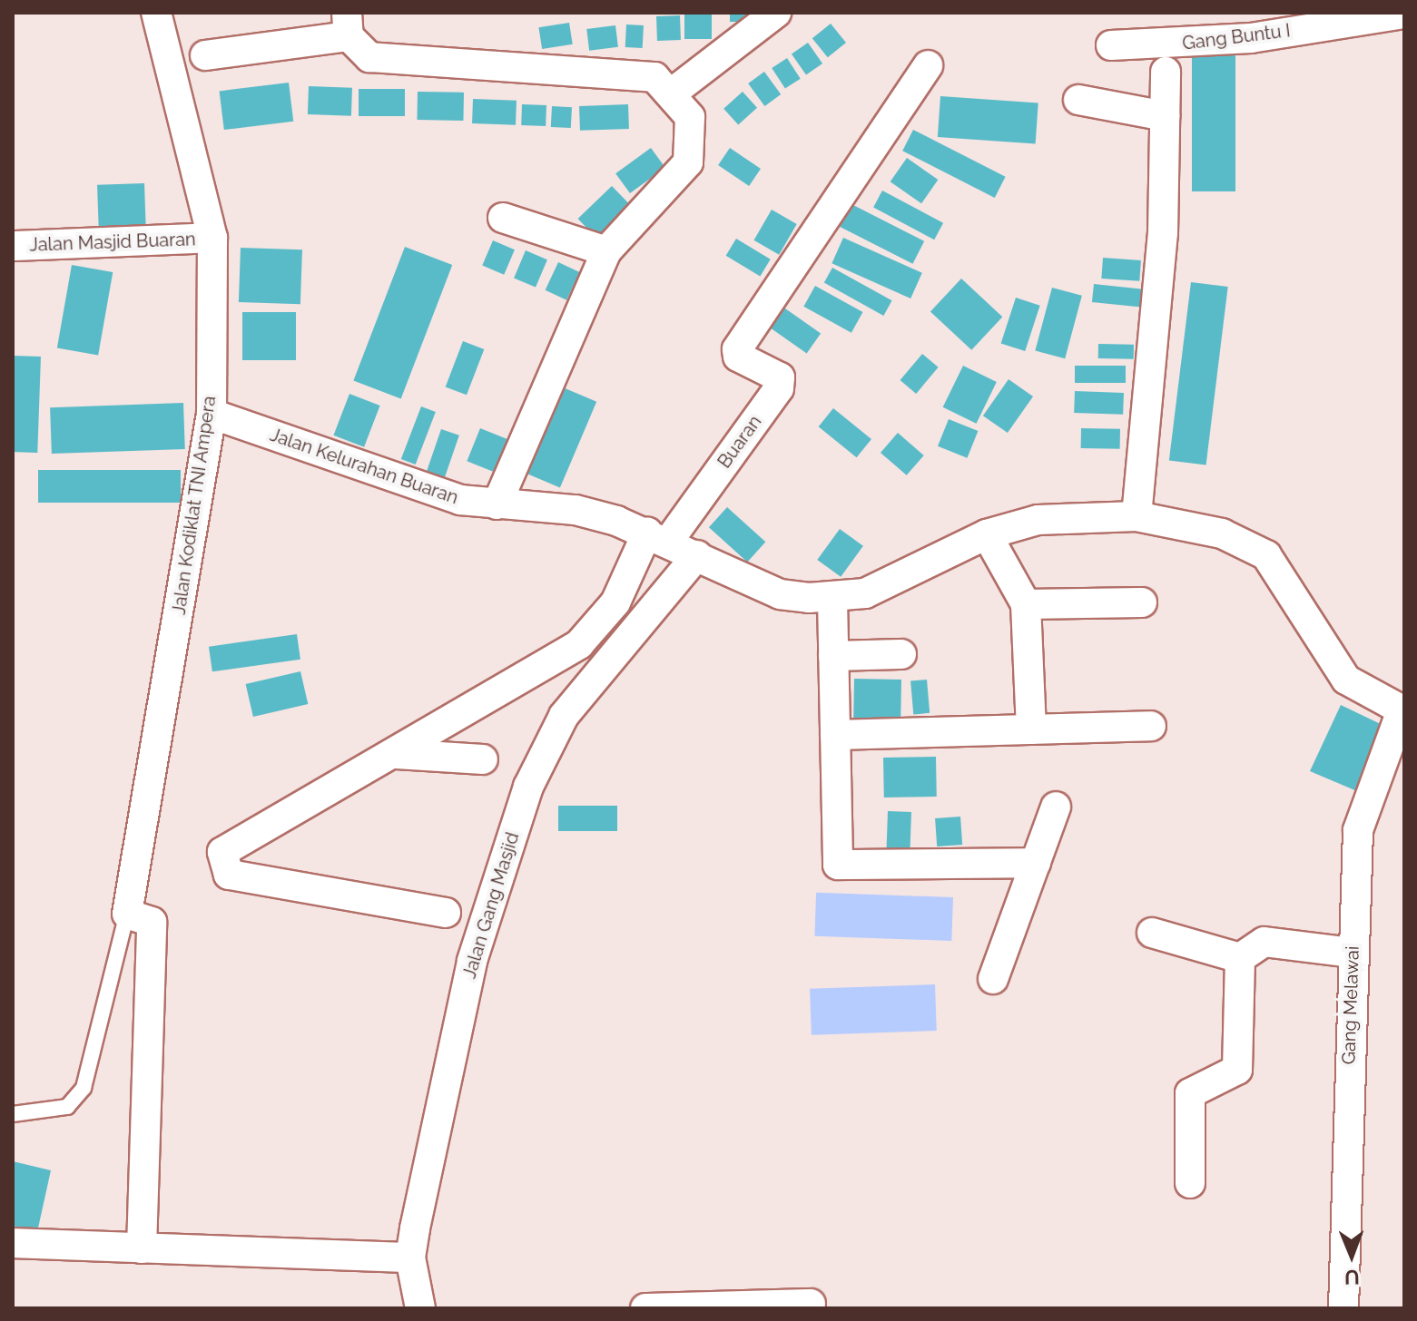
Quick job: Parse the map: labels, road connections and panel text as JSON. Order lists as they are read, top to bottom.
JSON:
{
  "streets": {
    "street": [
      "Gang Buntu I",
      "Jalan Masjid Buaran",
      "Buaran",
      "Jalan Kelurahan Buaran",
      "Jalan Kodiklat TNI Ampera",
      "Jalan Gang Masjid",
      "Gang Melawai"
    ]
  },
  "crossings": [
    ["Jalan Masjid Buaran", "Jalan Kodiklat TNI Ampera"],
    ["Buaran", "Jalan Kelurahan Buaran"],
    ["Jalan Kelurahan Buaran", "Jalan Kodiklat TNI Ampera"],
    ["Jalan Kelurahan Buaran", "Jalan Gang Masjid"],
    ["Jalan Kelurahan Buaran", "Gang Melawai"]
  ],
  "north": "bottom"
}
